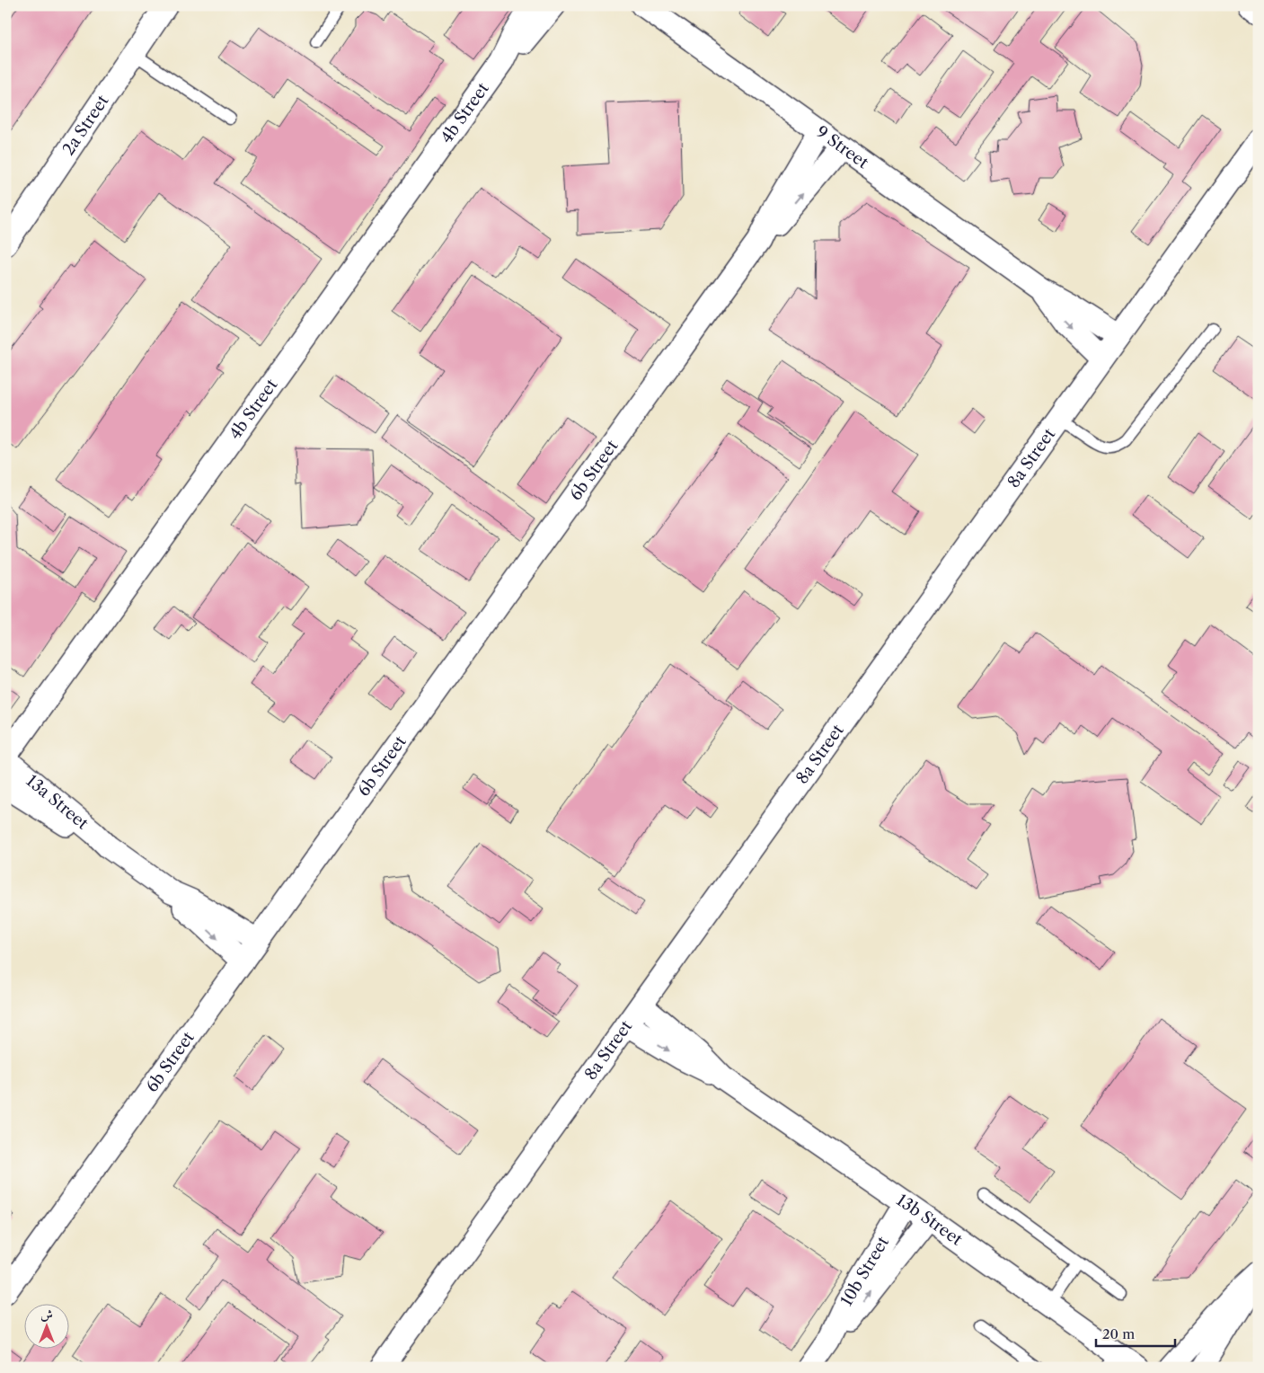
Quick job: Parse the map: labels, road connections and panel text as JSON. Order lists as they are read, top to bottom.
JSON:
{
  "streets": {
    "street": [
      "4b Street",
      "2a Street",
      "9 Street",
      "8a Street",
      "6b Street",
      "13a Street",
      "13b Street",
      "10b Street"
    ]
  },
  "crossings": [
    ["4b Street", "13a Street"],
    ["9 Street", "8a Street"],
    ["9 Street", "6b Street"],
    ["8a Street", "13b Street"],
    ["6b Street", "13a Street"],
    ["13b Street", "10b Street"]
  ],
  "scale_bar": "20 m",
  "north": "top"
}
